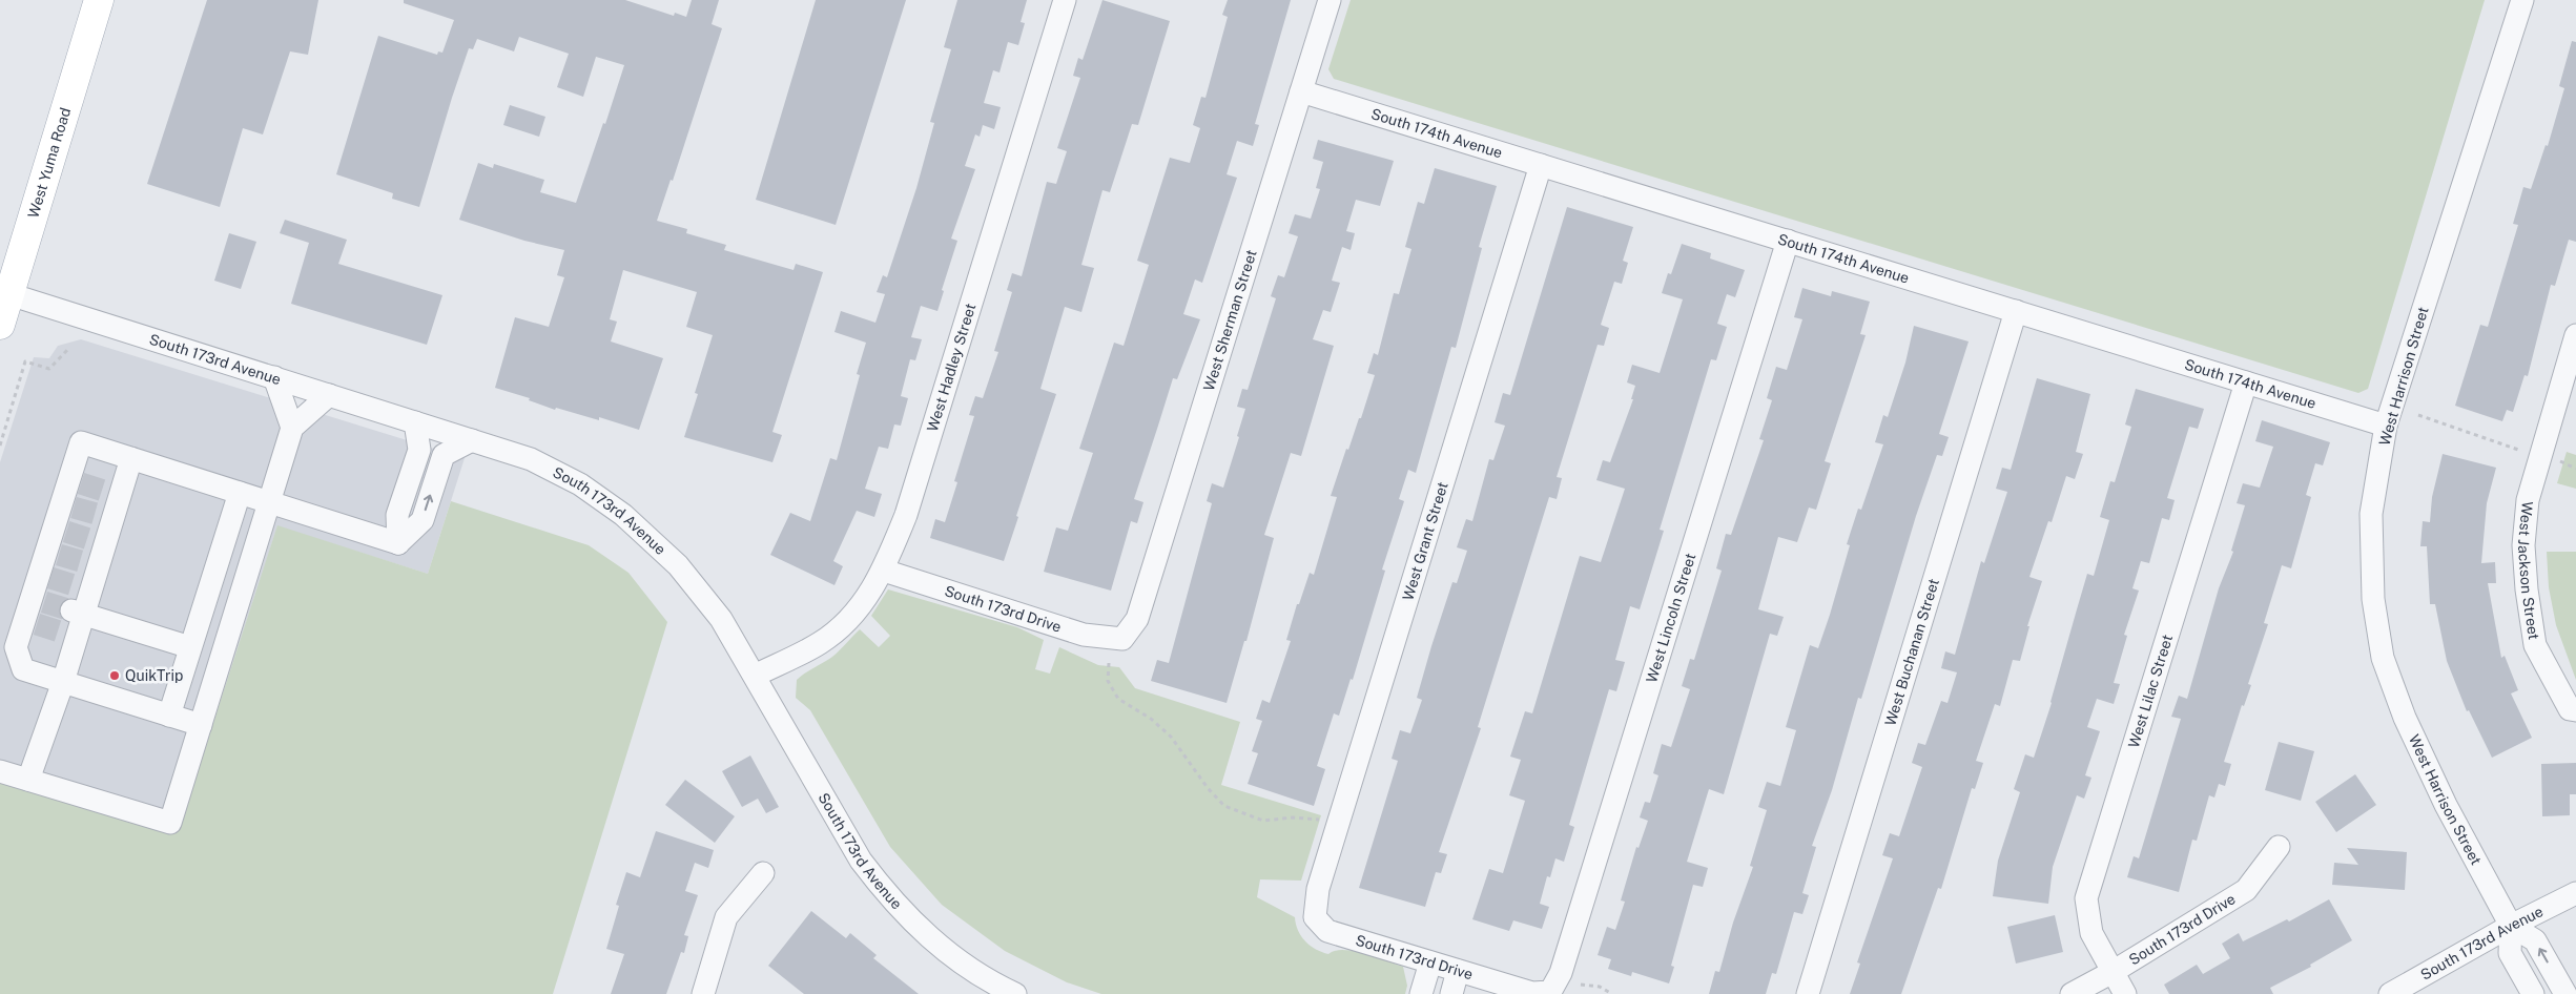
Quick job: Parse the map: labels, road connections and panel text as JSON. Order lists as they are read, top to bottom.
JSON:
{
  "streets": {
    "main road": ["West Yuma Road"],
    "street": [
      "South 174th Avenue",
      "West Sherman Street",
      "South 173rd Avenue",
      "West Hadley Street",
      "West Harrison Street",
      "West Grant Street",
      "West Jackson Street",
      "South 173rd Drive",
      "West Lincoln Street",
      "West Buchanan Street",
      "West Lilac Street"
    ]
  },
  "crossings": [
    ["South 174th Avenue", "West Sherman Street"],
    ["South 174th Avenue", "West Harrison Street"],
    ["South 174th Avenue", "West Grant Street"],
    ["South 174th Avenue", "West Lincoln Street"],
    ["South 174th Avenue", "West Buchanan Street"],
    ["South 174th Avenue", "West Lilac Street"],
    ["West Yuma Road", "South 173rd Avenue"],
    ["West Sherman Street", "South 173rd Drive"],
    ["South 173rd Avenue", "West Hadley Street"],
    ["South 173rd Avenue", "West Harrison Street"],
    ["West Hadley Street", "South 173rd Drive"],
    ["West Grant Street", "South 173rd Drive"],
    ["South 173rd Drive", "West Lincoln Street"],
    ["South 173rd Drive", "West Lilac Street"]
  ],
  "places": ["QuikTrip"]
}
